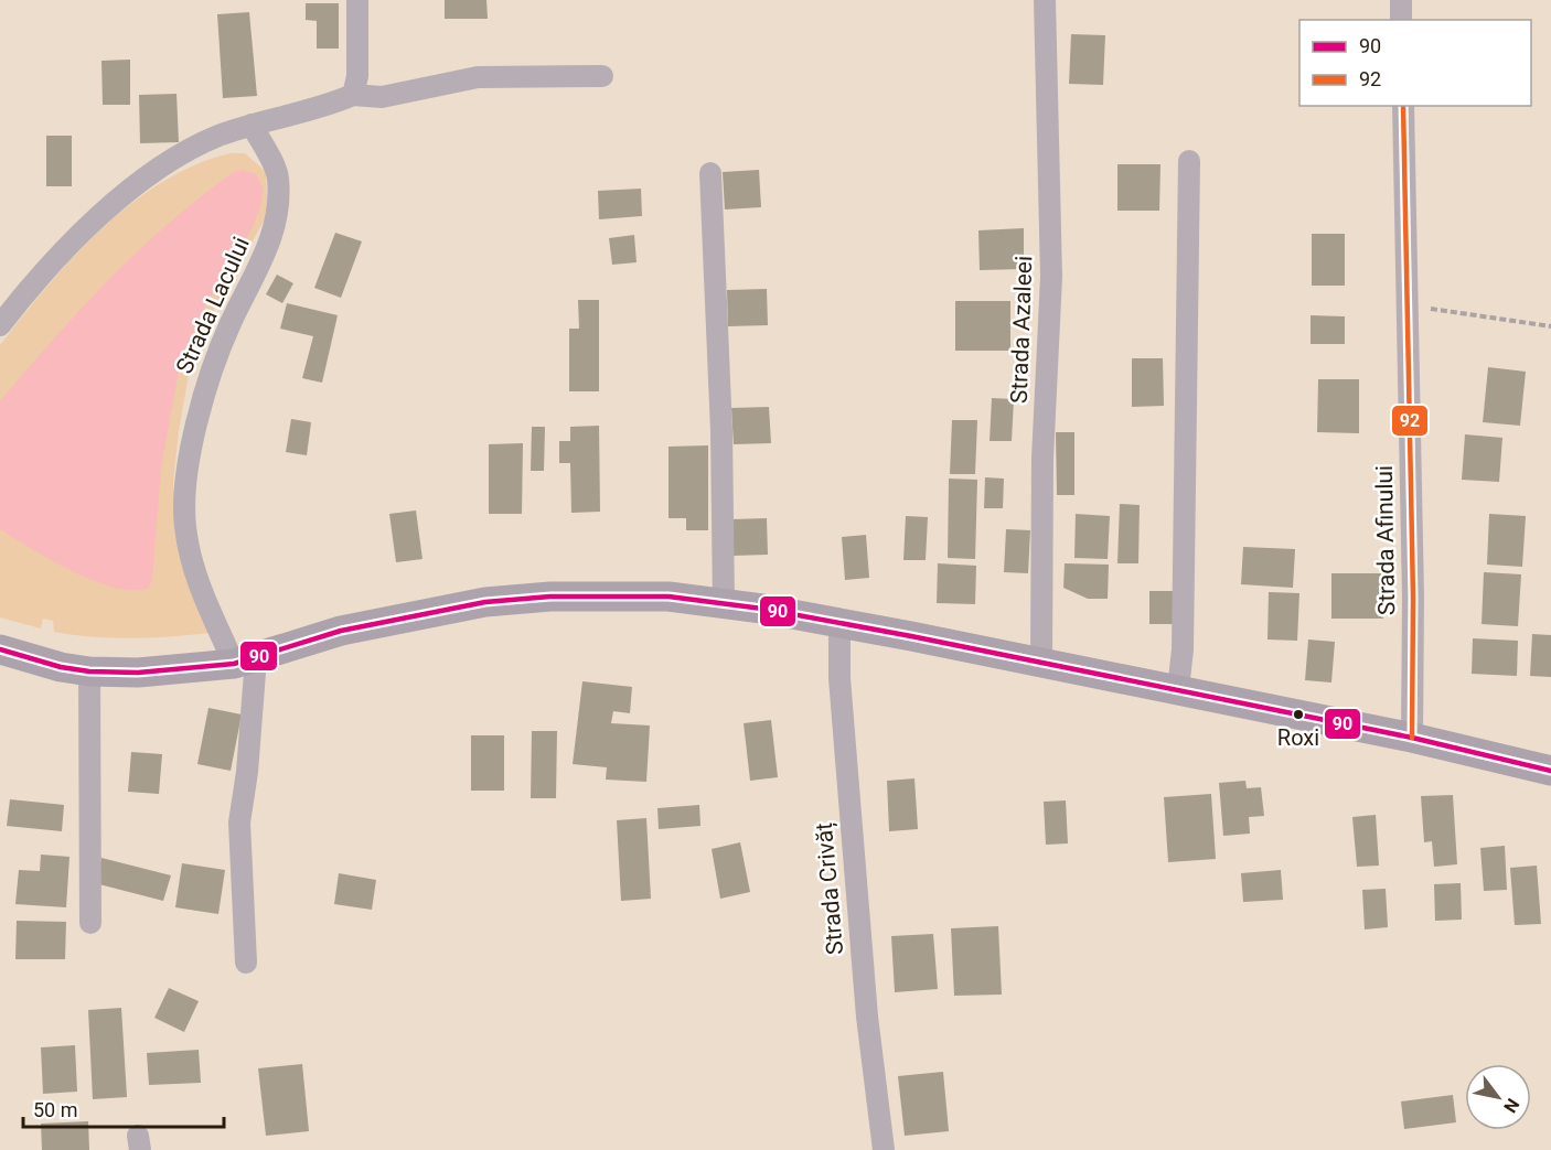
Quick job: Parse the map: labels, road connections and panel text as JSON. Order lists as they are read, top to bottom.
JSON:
{
  "streets": {
    "street": [
      "Strada Lacului",
      "Strada Azaleei",
      "Strada Afinului",
      "Strada Crivăț"
    ]
  },
  "places": ["Roxi"],
  "lines": ["transit line 92", "transit line 90"],
  "legend": ["90", "92"],
  "scale_bar": "50 m",
  "north": "bottom right"
}
